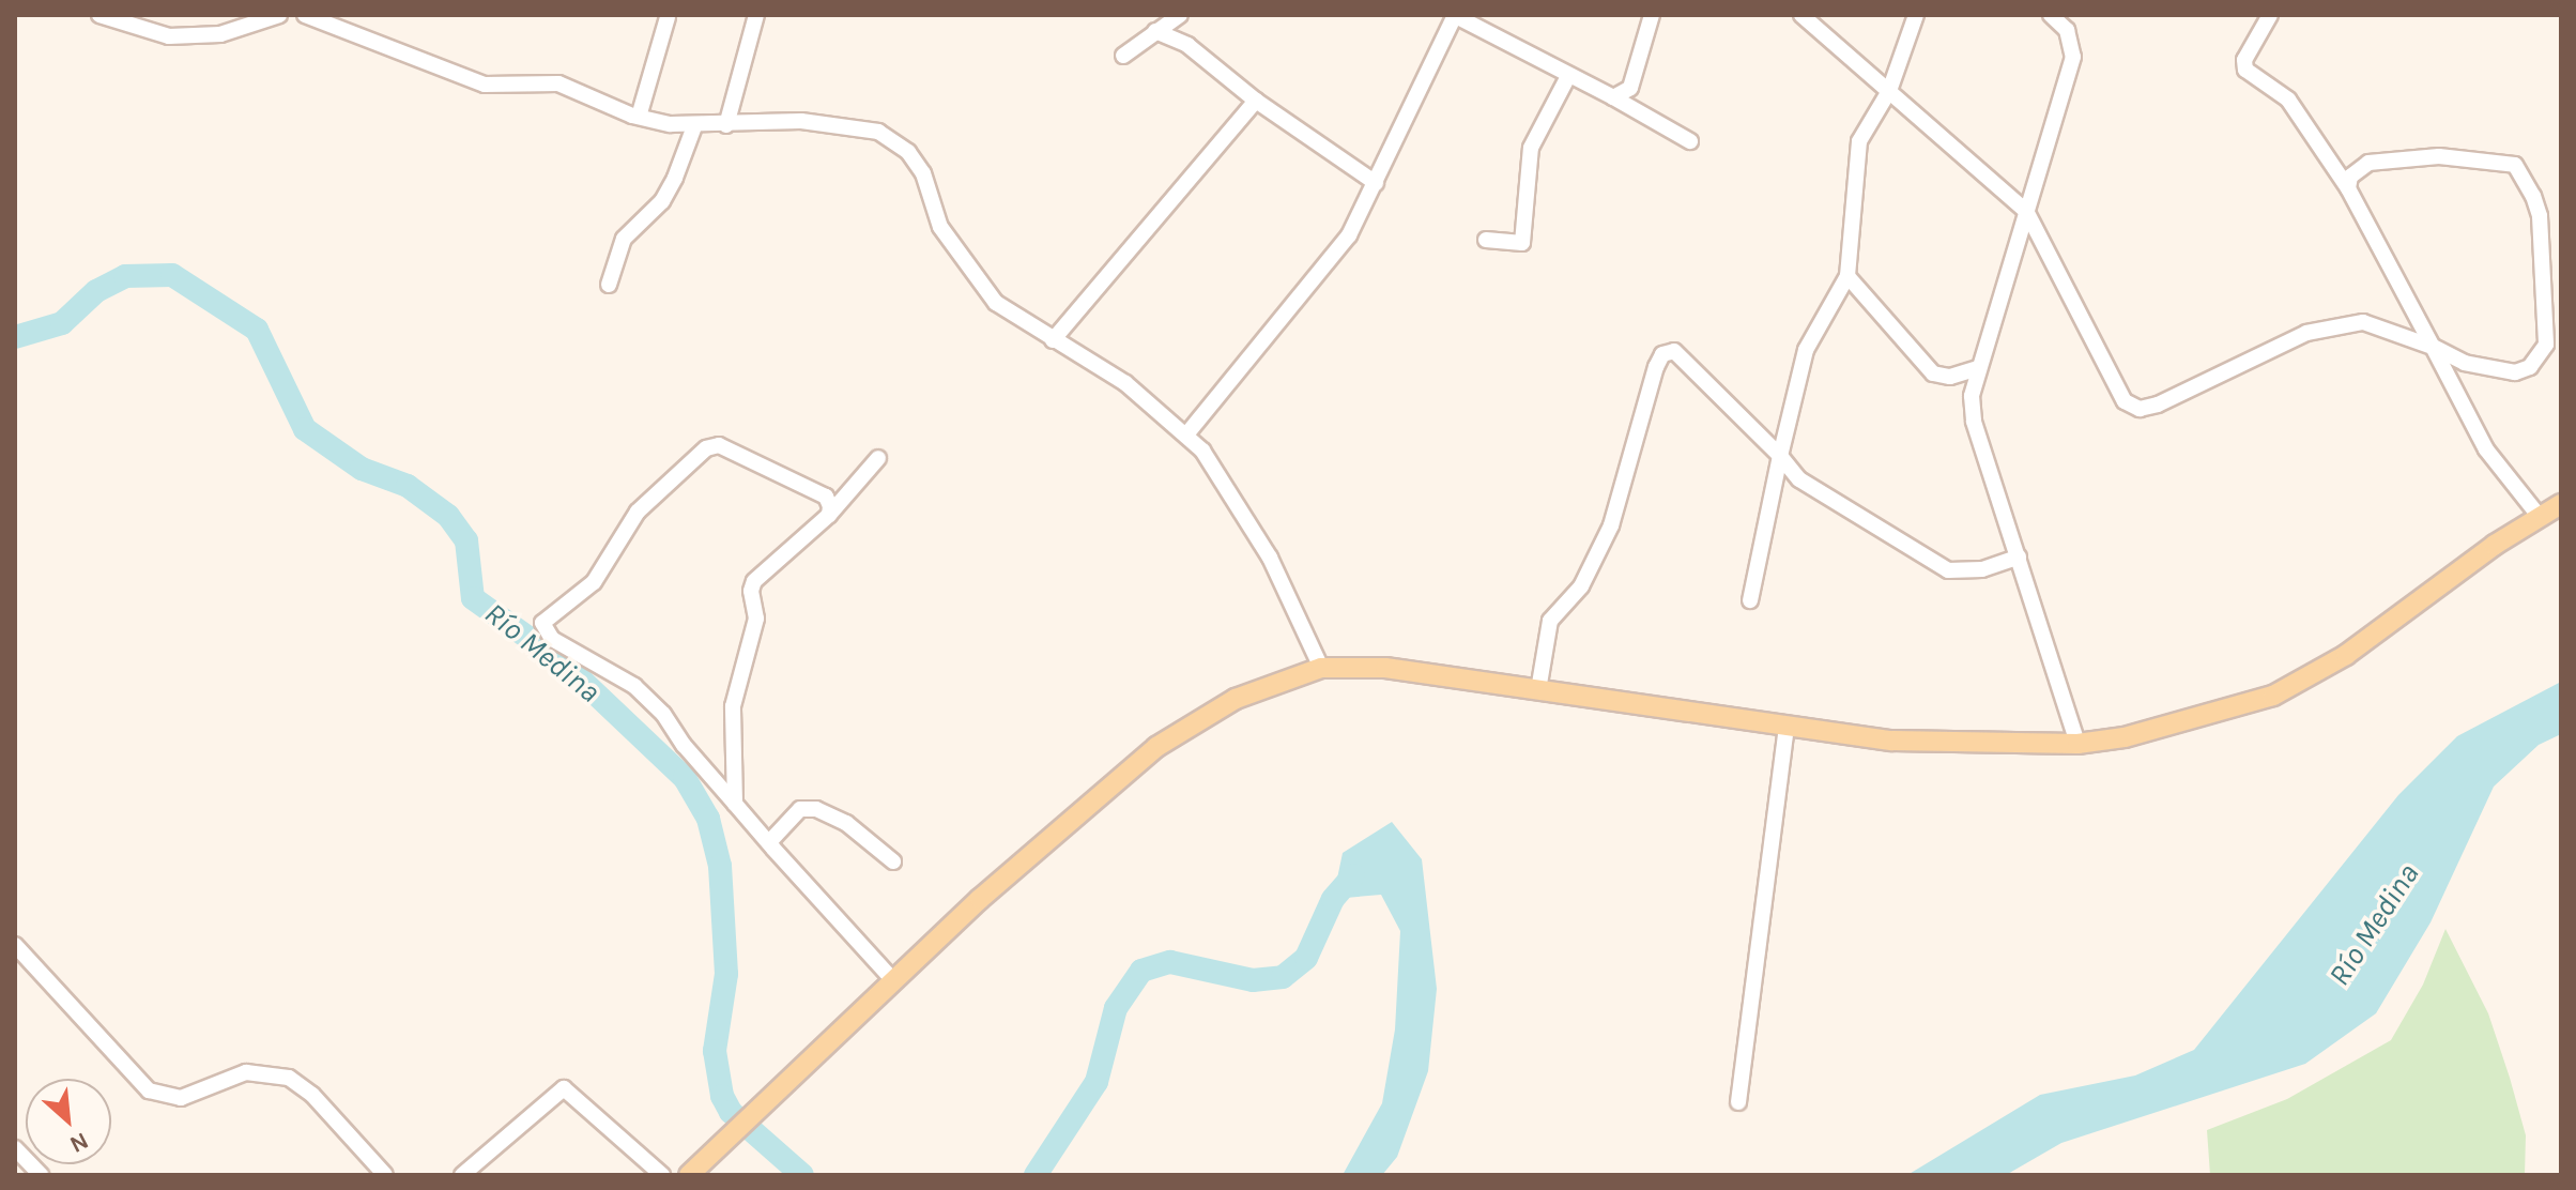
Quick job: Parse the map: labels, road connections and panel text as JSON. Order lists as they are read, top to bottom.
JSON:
{
  "water": ["Río Medina"],
  "north": "bottom right"
}
